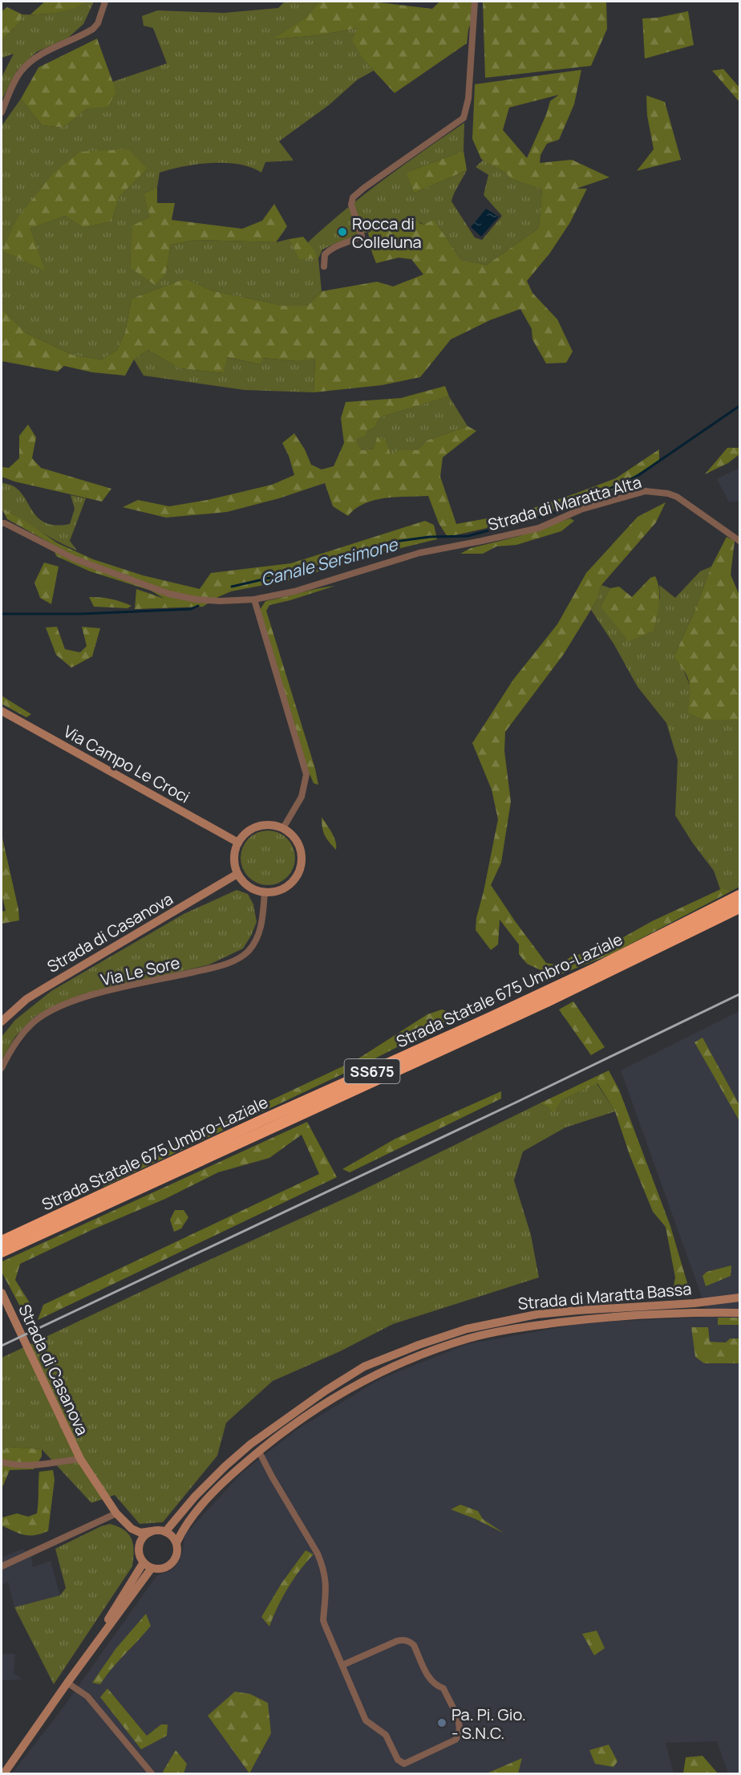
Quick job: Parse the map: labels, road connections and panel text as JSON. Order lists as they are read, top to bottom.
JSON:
{
  "streets": {
    "highway": ["Strada Statale 675 Umbro-Laziale", "SS675"],
    "main road": ["Via Campo Le Croci", "Strada di Casanova", "Strada di Maratta Bassa"],
    "street": ["Strada di Maratta Alta", "Via Le Sore"]
  },
  "crossings": [
    ["Via Campo Le Croci", "Strada di Casanova"],
    ["Via Campo Le Croci", "Via Le Sore"],
    ["Strada di Casanova", "Via Le Sore"],
    ["Strada di Casanova", "Strada di Maratta Bassa"]
  ],
  "water": ["Canale Sersimone"],
  "places": ["Rocca di Colleluna", "Pa. Pi. Gio. - S.N.C."]
}
